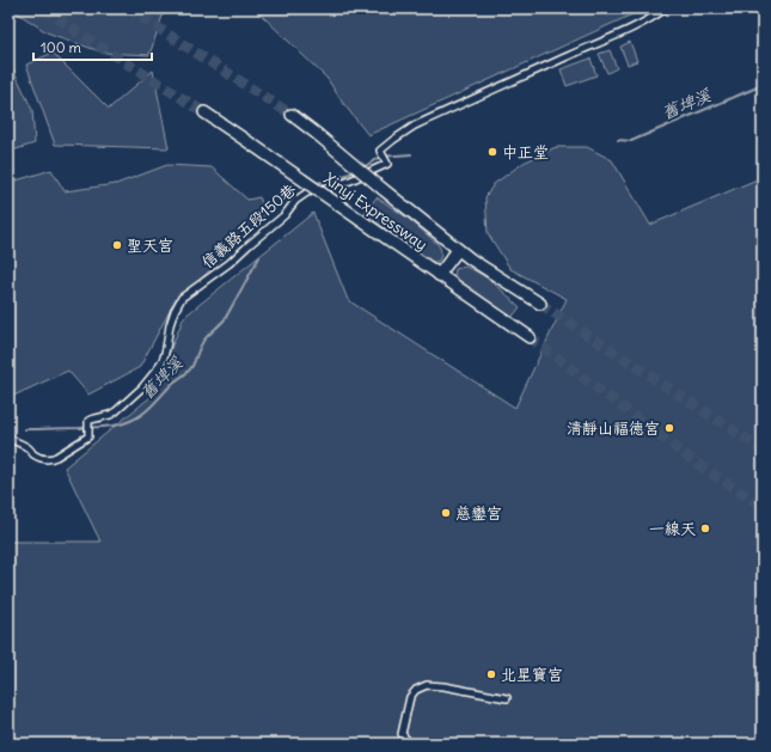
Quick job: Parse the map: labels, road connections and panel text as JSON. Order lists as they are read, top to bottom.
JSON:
{
  "streets": {
    "highway": ["Xinyi Expressway"],
    "street": ["信義路五段150巷"]
  },
  "water": ["舊埤溪"],
  "places": [
    "中正堂",
    "聖天宮",
    "清靜山福德宮",
    "慈鑾宮",
    "一線天",
    "北星寶宮"
  ],
  "scale_bar": "100 m"
}
